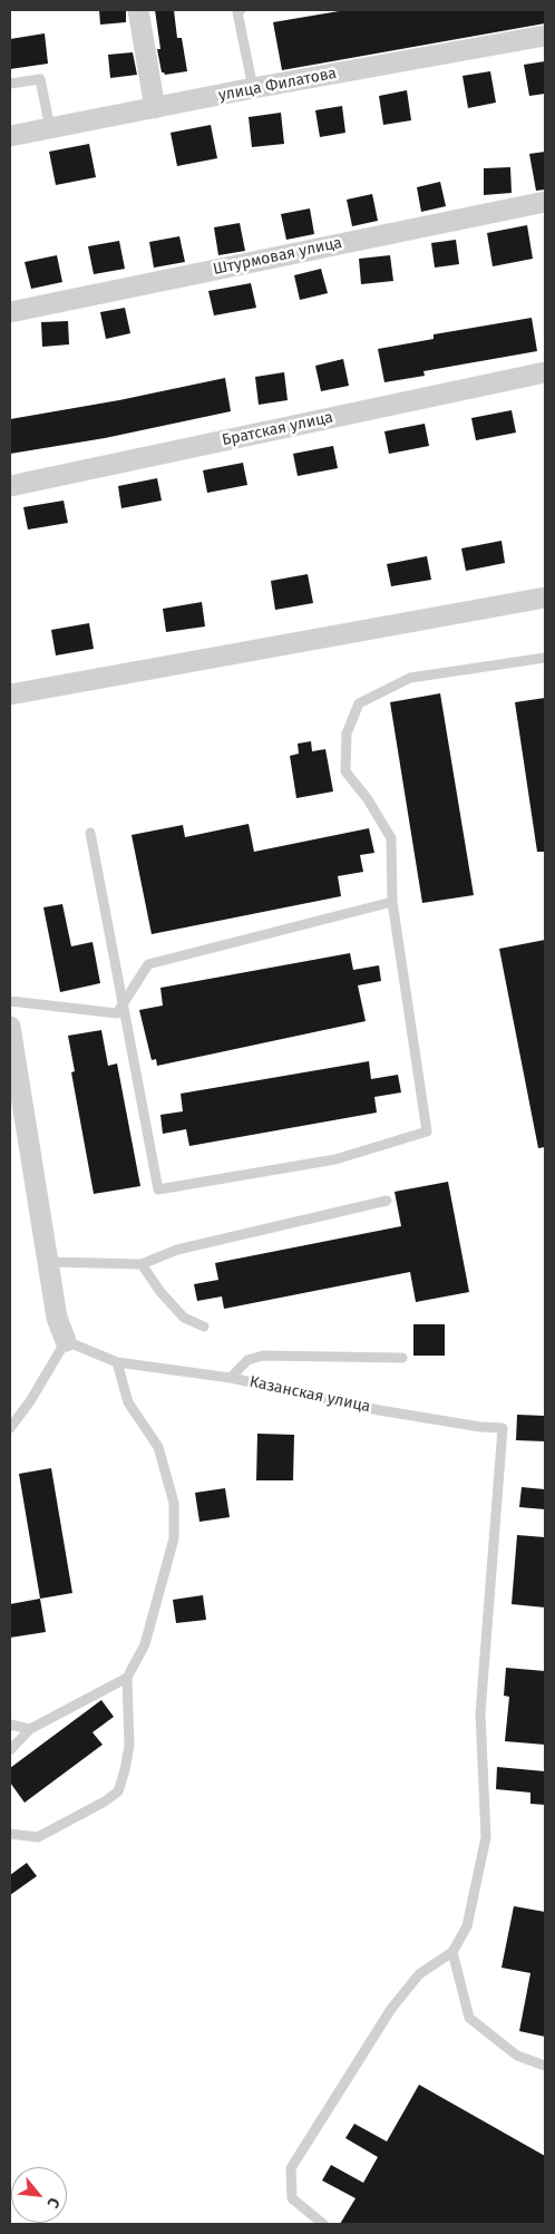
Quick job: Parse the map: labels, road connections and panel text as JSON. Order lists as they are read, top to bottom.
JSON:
{
  "streets": {
    "street": ["улица Филатова", "Штурмовая улица", "Братская улица"],
    "lane": ["Казанская улица"]
  },
  "north": "bottom right"
}
